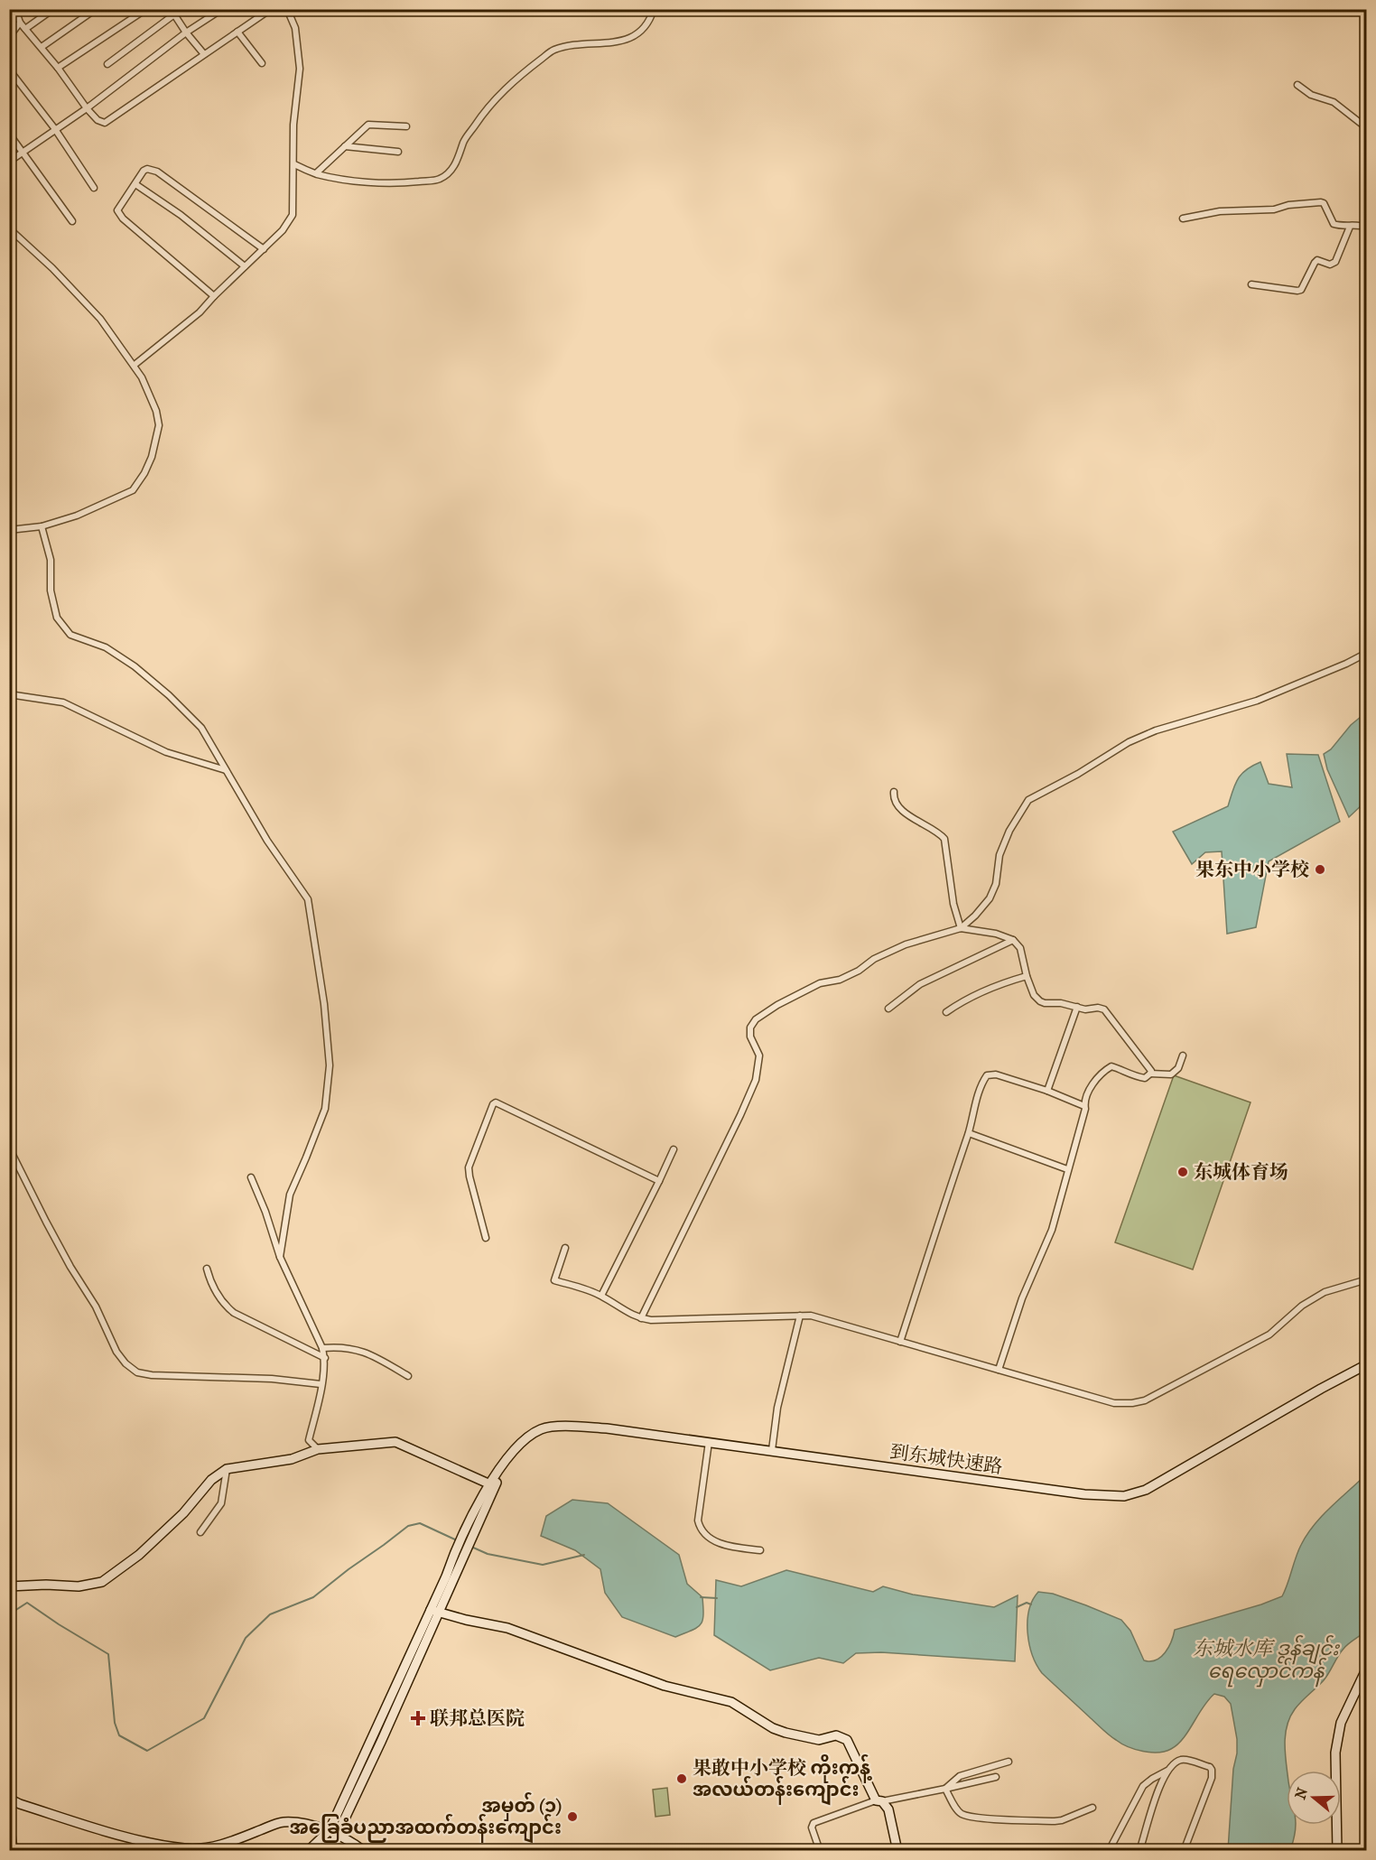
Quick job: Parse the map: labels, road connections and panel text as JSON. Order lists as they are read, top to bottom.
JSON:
{
  "streets": {
    "main road": ["到东城快速路"]
  },
  "water": ["东城水库 ဒွန်ချင်း ရေလှောင်ကန်"],
  "places": {
    "other": [
      "果东中小学校",
      "东城体育场",
      "果敢中小学校 ကိုးကန့် အလယ်တန်းကျောင်း",
      "အမှတ် (၁) အခြေခံပညာအထက်တန်းကျောင်း"
    ],
    "health": ["联邦总医院"]
  },
  "north": "left"
}
